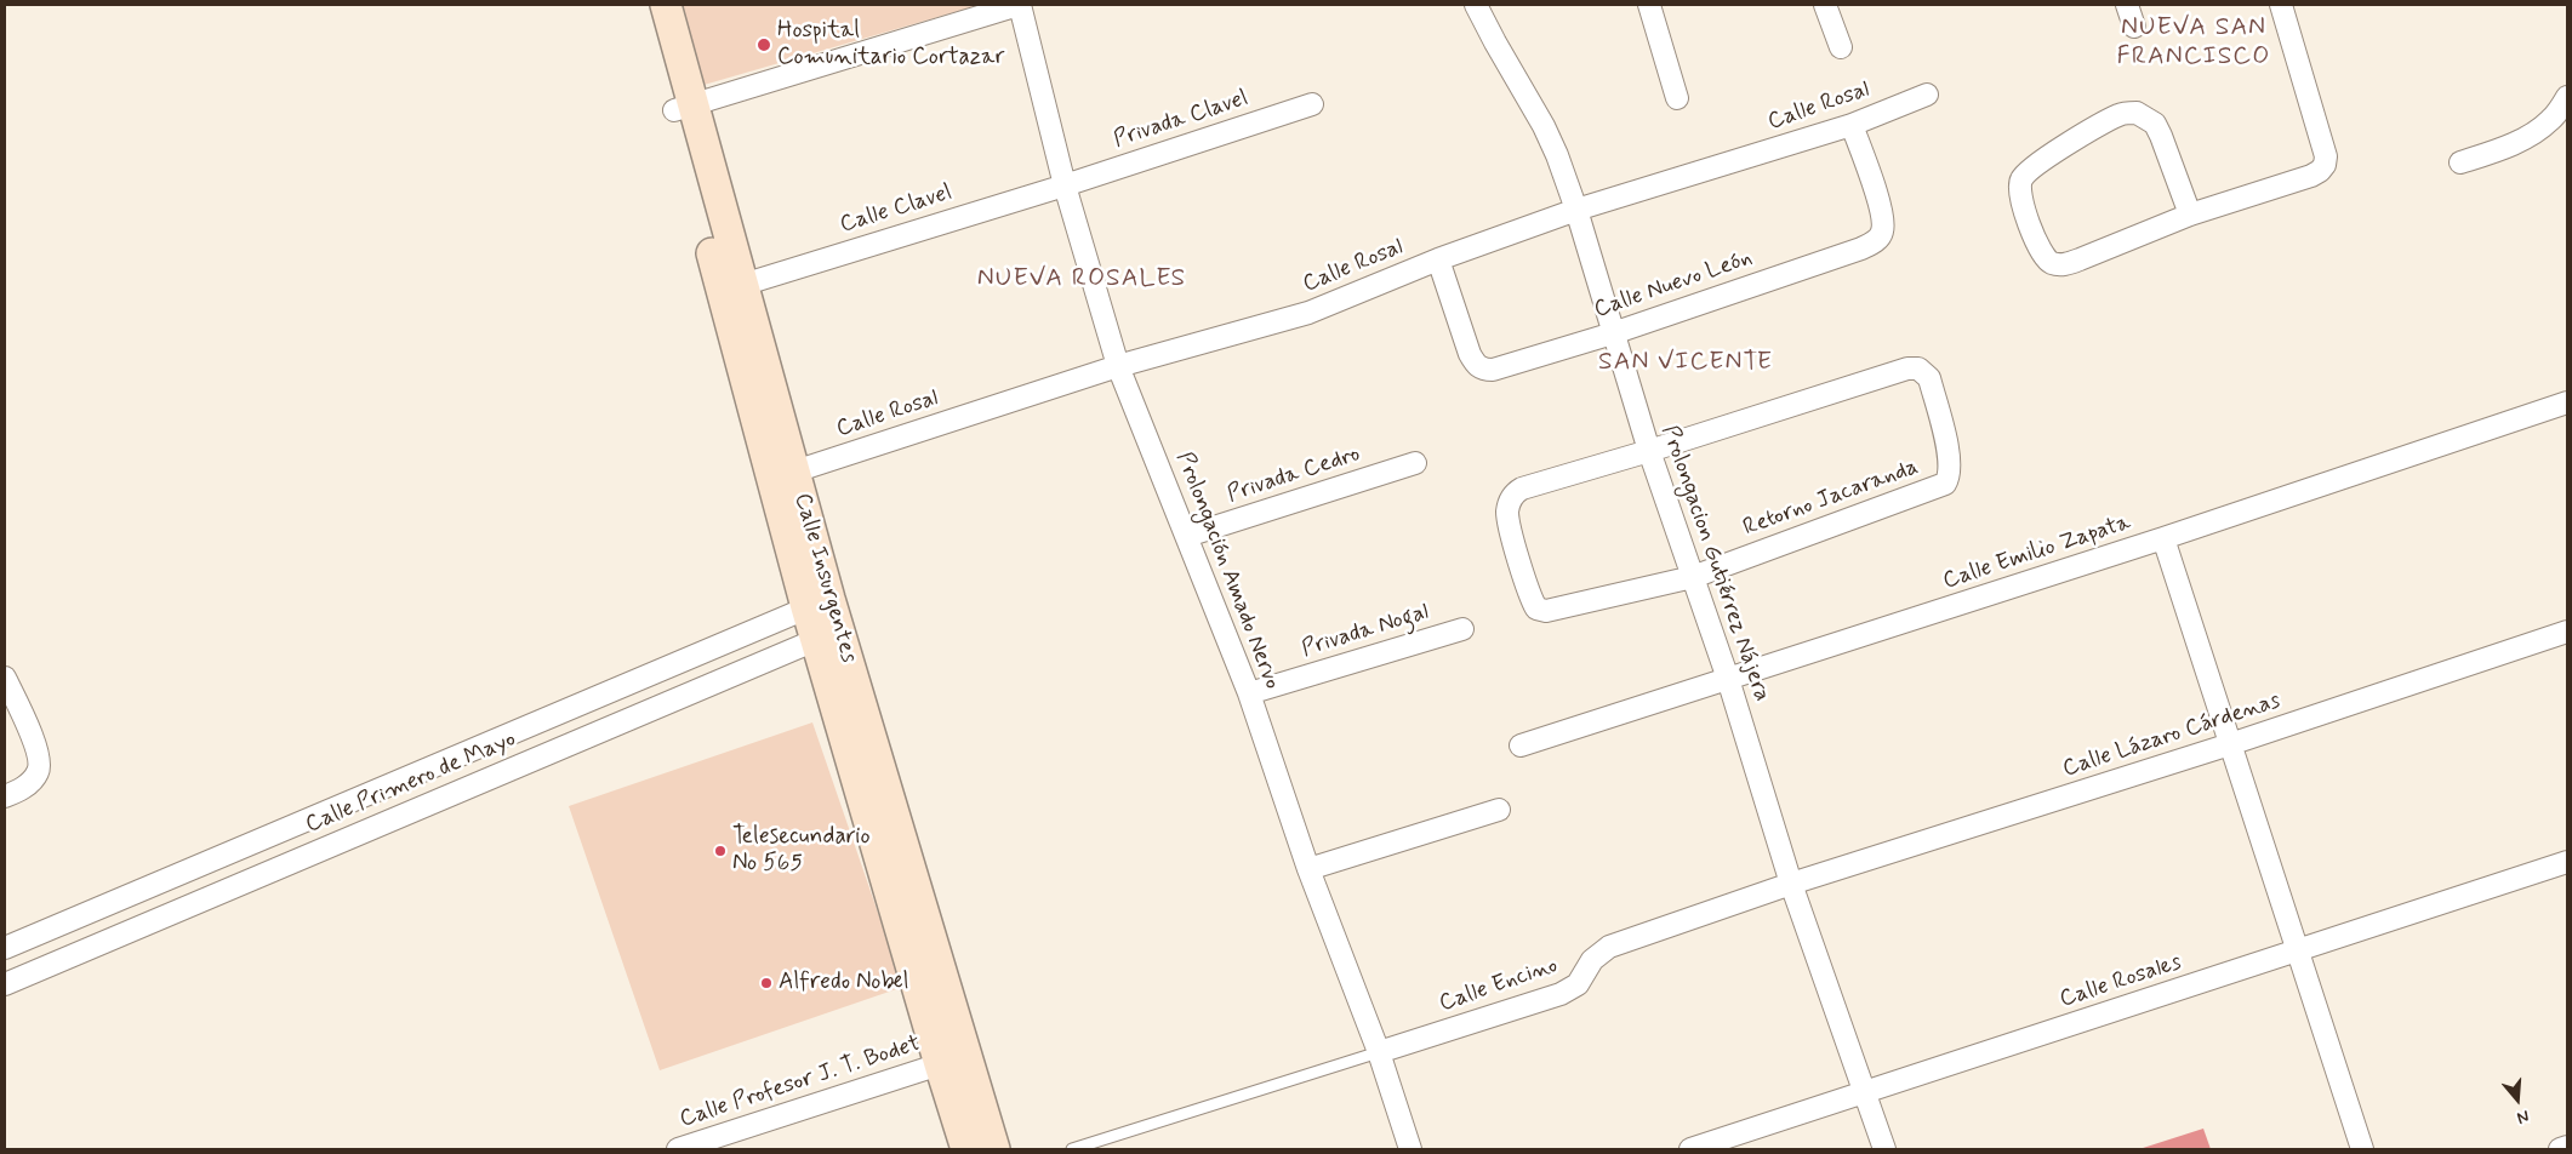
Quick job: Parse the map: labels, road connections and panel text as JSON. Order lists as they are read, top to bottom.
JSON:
{
  "streets": {
    "main road": ["Calle Insurgentes"],
    "street": [
      "Calle Rosal",
      "Privada Clavel",
      "Calle Clavel",
      "Calle Nuevo León",
      "Privada Cedro",
      "Retorno Jacaranda",
      "Calle Emilio Zapata",
      "Prolongacion Gutiérrez Nájera",
      "Prolongación Amado Nervo",
      "Privada Nogal",
      "Calle Lázaro Cárdenas",
      "Calle Primero de Mayo",
      "Calle Rosales",
      "Calle Encino",
      "Calle Profesor J. T. Bodet"
    ]
  },
  "crossings": [
    ["Calle Rosal", "Calle Nuevo León"],
    ["Calle Rosal", "Prolongacion Gutiérrez Nájera"],
    ["Calle Rosal", "Prolongación Amado Nervo"],
    ["Calle Rosal", "Calle Insurgentes"],
    ["Privada Clavel", "Calle Clavel"],
    ["Privada Clavel", "Prolongación Amado Nervo"],
    ["Calle Clavel", "Prolongación Amado Nervo"],
    ["Calle Clavel", "Calle Insurgentes"],
    ["Calle Nuevo León", "Prolongacion Gutiérrez Nájera"],
    ["Privada Cedro", "Prolongación Amado Nervo"],
    ["Retorno Jacaranda", "Prolongacion Gutiérrez Nájera"],
    ["Calle Emilio Zapata", "Prolongacion Gutiérrez Nájera"],
    ["Prolongacion Gutiérrez Nájera", "Calle Lázaro Cárdenas"],
    ["Prolongacion Gutiérrez Nájera", "Calle Rosales"],
    ["Prolongacion Gutiérrez Nájera", "Calle Encino"],
    ["Prolongación Amado Nervo", "Privada Nogal"],
    ["Prolongación Amado Nervo", "Calle Encino"],
    ["Calle Insurgentes", "Calle Primero de Mayo"],
    ["Calle Insurgentes", "Calle Profesor J. T. Bodet"],
    ["Calle Lázaro Cárdenas", "Calle Encino"]
  ],
  "districts": ["NUEVA SAN FRANCISCO", "NUEVA ROSALES", "SAN VICENTE"],
  "places": ["Hospital Comunitario Cortazar", "Telesecundario No 565", "Alfredo Nobel"],
  "north": "bottom"
}
